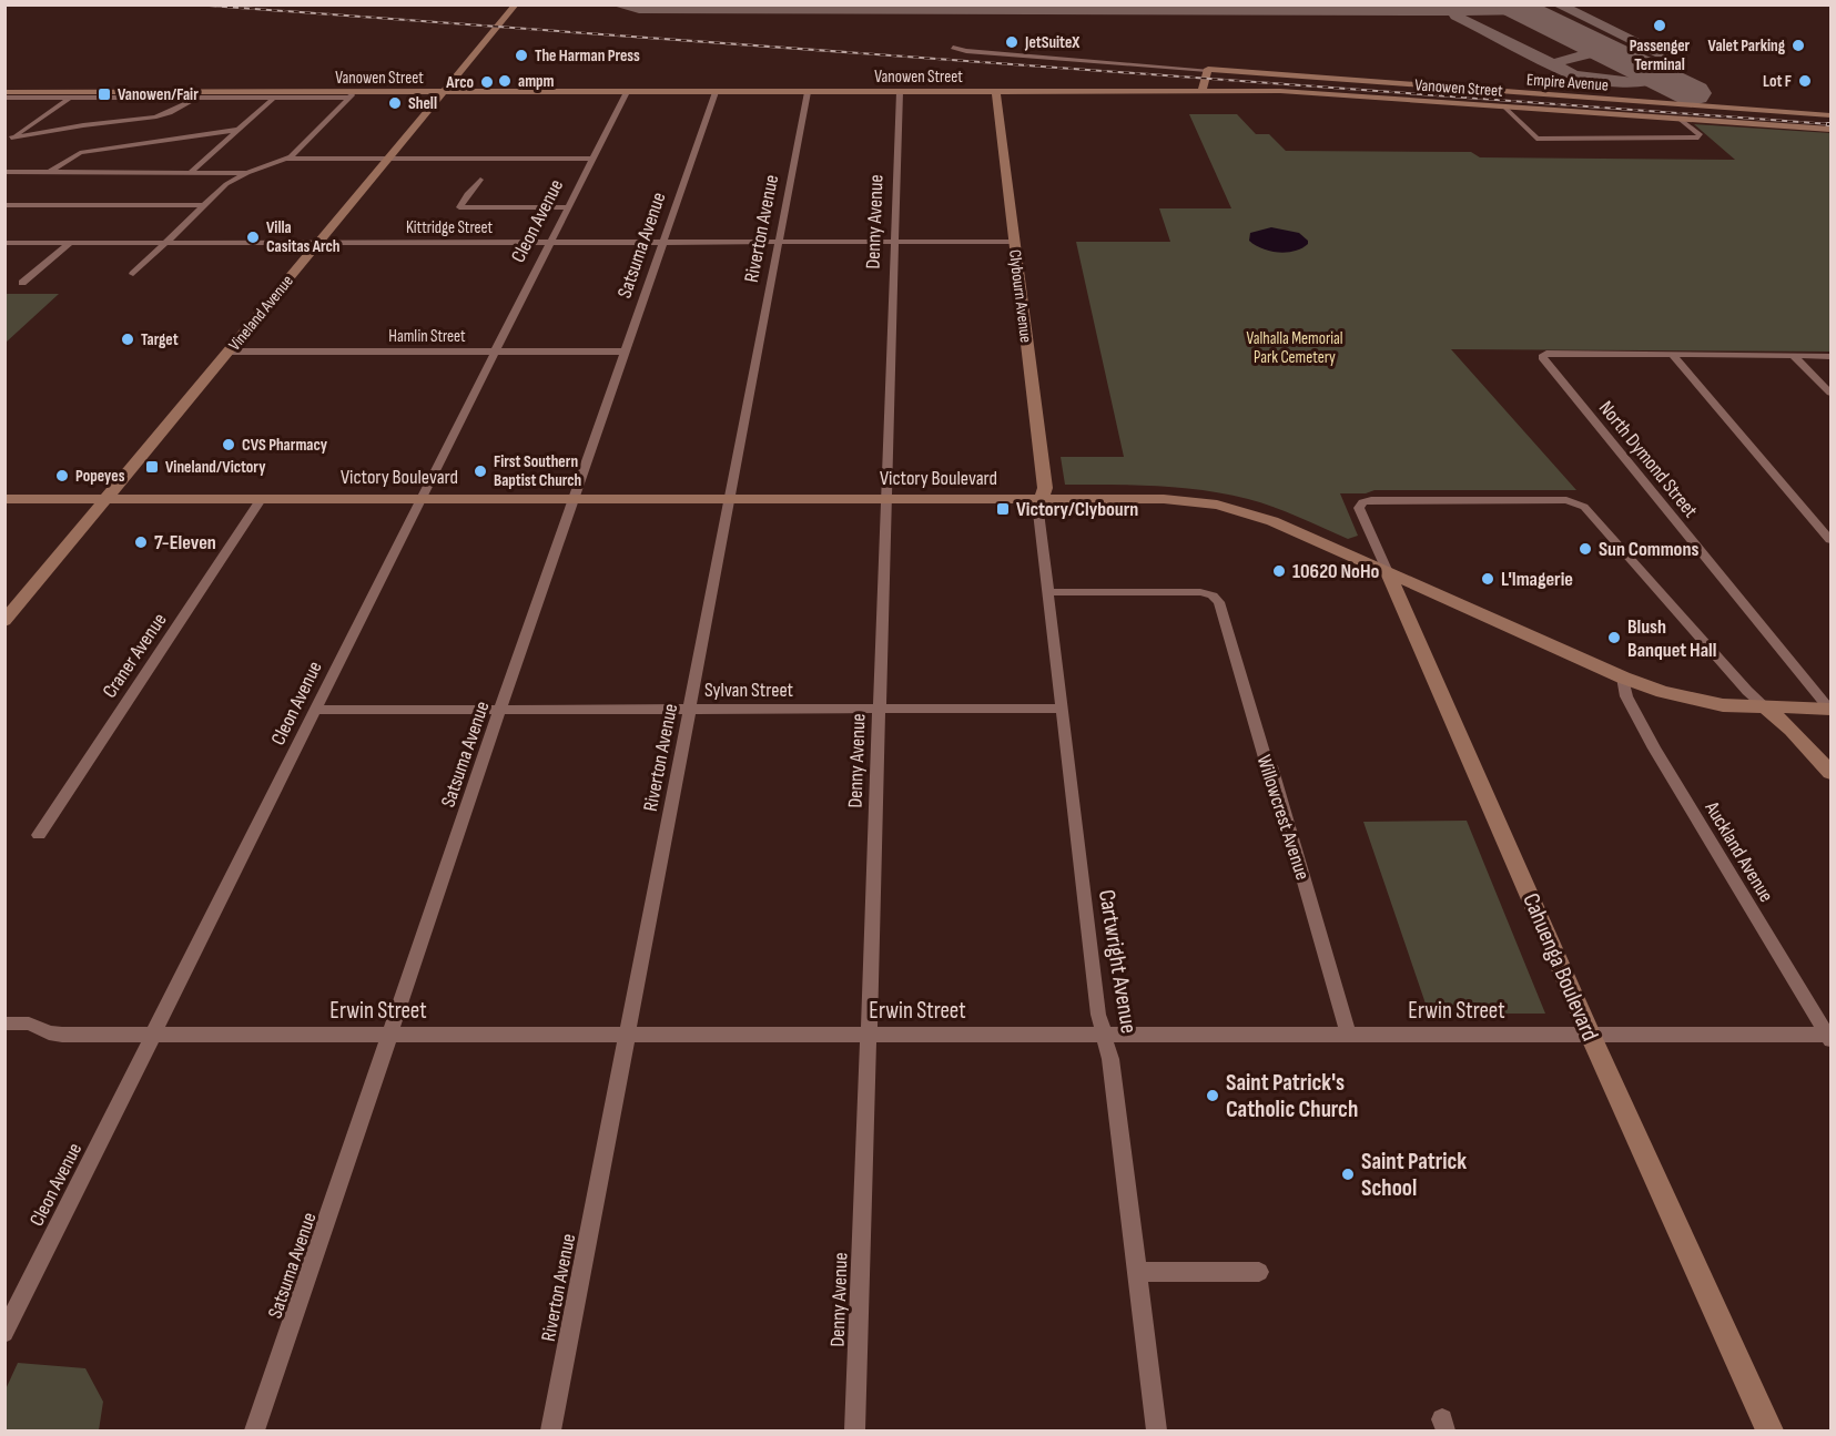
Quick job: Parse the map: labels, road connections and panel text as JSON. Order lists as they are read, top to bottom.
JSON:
{
  "streets": {
    "main road": [
      "Vanowen Street",
      "Empire Avenue",
      "Clybourn Avenue",
      "Vineland Avenue",
      "Victory Boulevard",
      "Cahuenga Boulevard"
    ],
    "street": [
      "Cleon Avenue",
      "Denny Avenue",
      "Kittridge Street",
      "Riverton Avenue",
      "Satsuma Avenue",
      "Hamlin Street",
      "North Dymond Street",
      "Craner Avenue",
      "Sylvan Street",
      "Willowcrest Avenue",
      "Auckland Avenue",
      "Cartwright Avenue",
      "Erwin Street"
    ]
  },
  "crossings": [
    ["Vanowen Street", "Cleon Avenue"],
    ["Vanowen Street", "Denny Avenue"],
    ["Vanowen Street", "Riverton Avenue"],
    ["Vanowen Street", "Satsuma Avenue"],
    ["Vanowen Street", "Clybourn Avenue"],
    ["Vanowen Street", "Vineland Avenue"],
    ["Cleon Avenue", "Kittridge Street"],
    ["Cleon Avenue", "Hamlin Street"],
    ["Cleon Avenue", "Victory Boulevard"],
    ["Cleon Avenue", "Sylvan Street"],
    ["Cleon Avenue", "Erwin Street"],
    ["Denny Avenue", "Kittridge Street"],
    ["Denny Avenue", "Victory Boulevard"],
    ["Denny Avenue", "Sylvan Street"],
    ["Denny Avenue", "Erwin Street"],
    ["Kittridge Street", "Riverton Avenue"],
    ["Kittridge Street", "Satsuma Avenue"],
    ["Kittridge Street", "Clybourn Avenue"],
    ["Kittridge Street", "Vineland Avenue"],
    ["Riverton Avenue", "Victory Boulevard"],
    ["Riverton Avenue", "Sylvan Street"],
    ["Riverton Avenue", "Erwin Street"],
    ["Satsuma Avenue", "Hamlin Street"],
    ["Satsuma Avenue", "Victory Boulevard"],
    ["Satsuma Avenue", "Sylvan Street"],
    ["Satsuma Avenue", "Erwin Street"],
    ["Clybourn Avenue", "Victory Boulevard"],
    ["Clybourn Avenue", "Cartwright Avenue"],
    ["Vineland Avenue", "Hamlin Street"],
    ["Vineland Avenue", "Victory Boulevard"],
    ["North Dymond Street", "Victory Boulevard"],
    ["Victory Boulevard", "Craner Avenue"],
    ["Victory Boulevard", "Auckland Avenue"],
    ["Victory Boulevard", "Cartwright Avenue"],
    ["Victory Boulevard", "Cahuenga Boulevard"],
    ["Sylvan Street", "Cartwright Avenue"],
    ["Willowcrest Avenue", "Cartwright Avenue"],
    ["Willowcrest Avenue", "Erwin Street"],
    ["Auckland Avenue", "Erwin Street"],
    ["Cartwright Avenue", "Erwin Street"],
    ["Cahuenga Boulevard", "Erwin Street"]
  ],
  "parks": ["Valhalla Memorial Park Cemetery"],
  "places": {
    "other": [
      "Passenger Terminal",
      "JetSuiteX",
      "Valet Parking",
      "The Harman Press",
      "ampm",
      "Lot F",
      "Arco",
      "Shell",
      "Villa Casitas Arch",
      "Target",
      "CVS Pharmacy",
      "First Southern Baptist Church",
      "Popeyes",
      "7-Eleven",
      "Sun Commons",
      "10620 NoHo",
      "L'Imagerie",
      "Blush Banquet Hall",
      "Saint Patrick's Catholic Church",
      "Saint Patrick School"
    ],
    "transit": ["Vanowen/Fair", "Vineland/Victory", "Victory/Clybourn"]
  }
}
